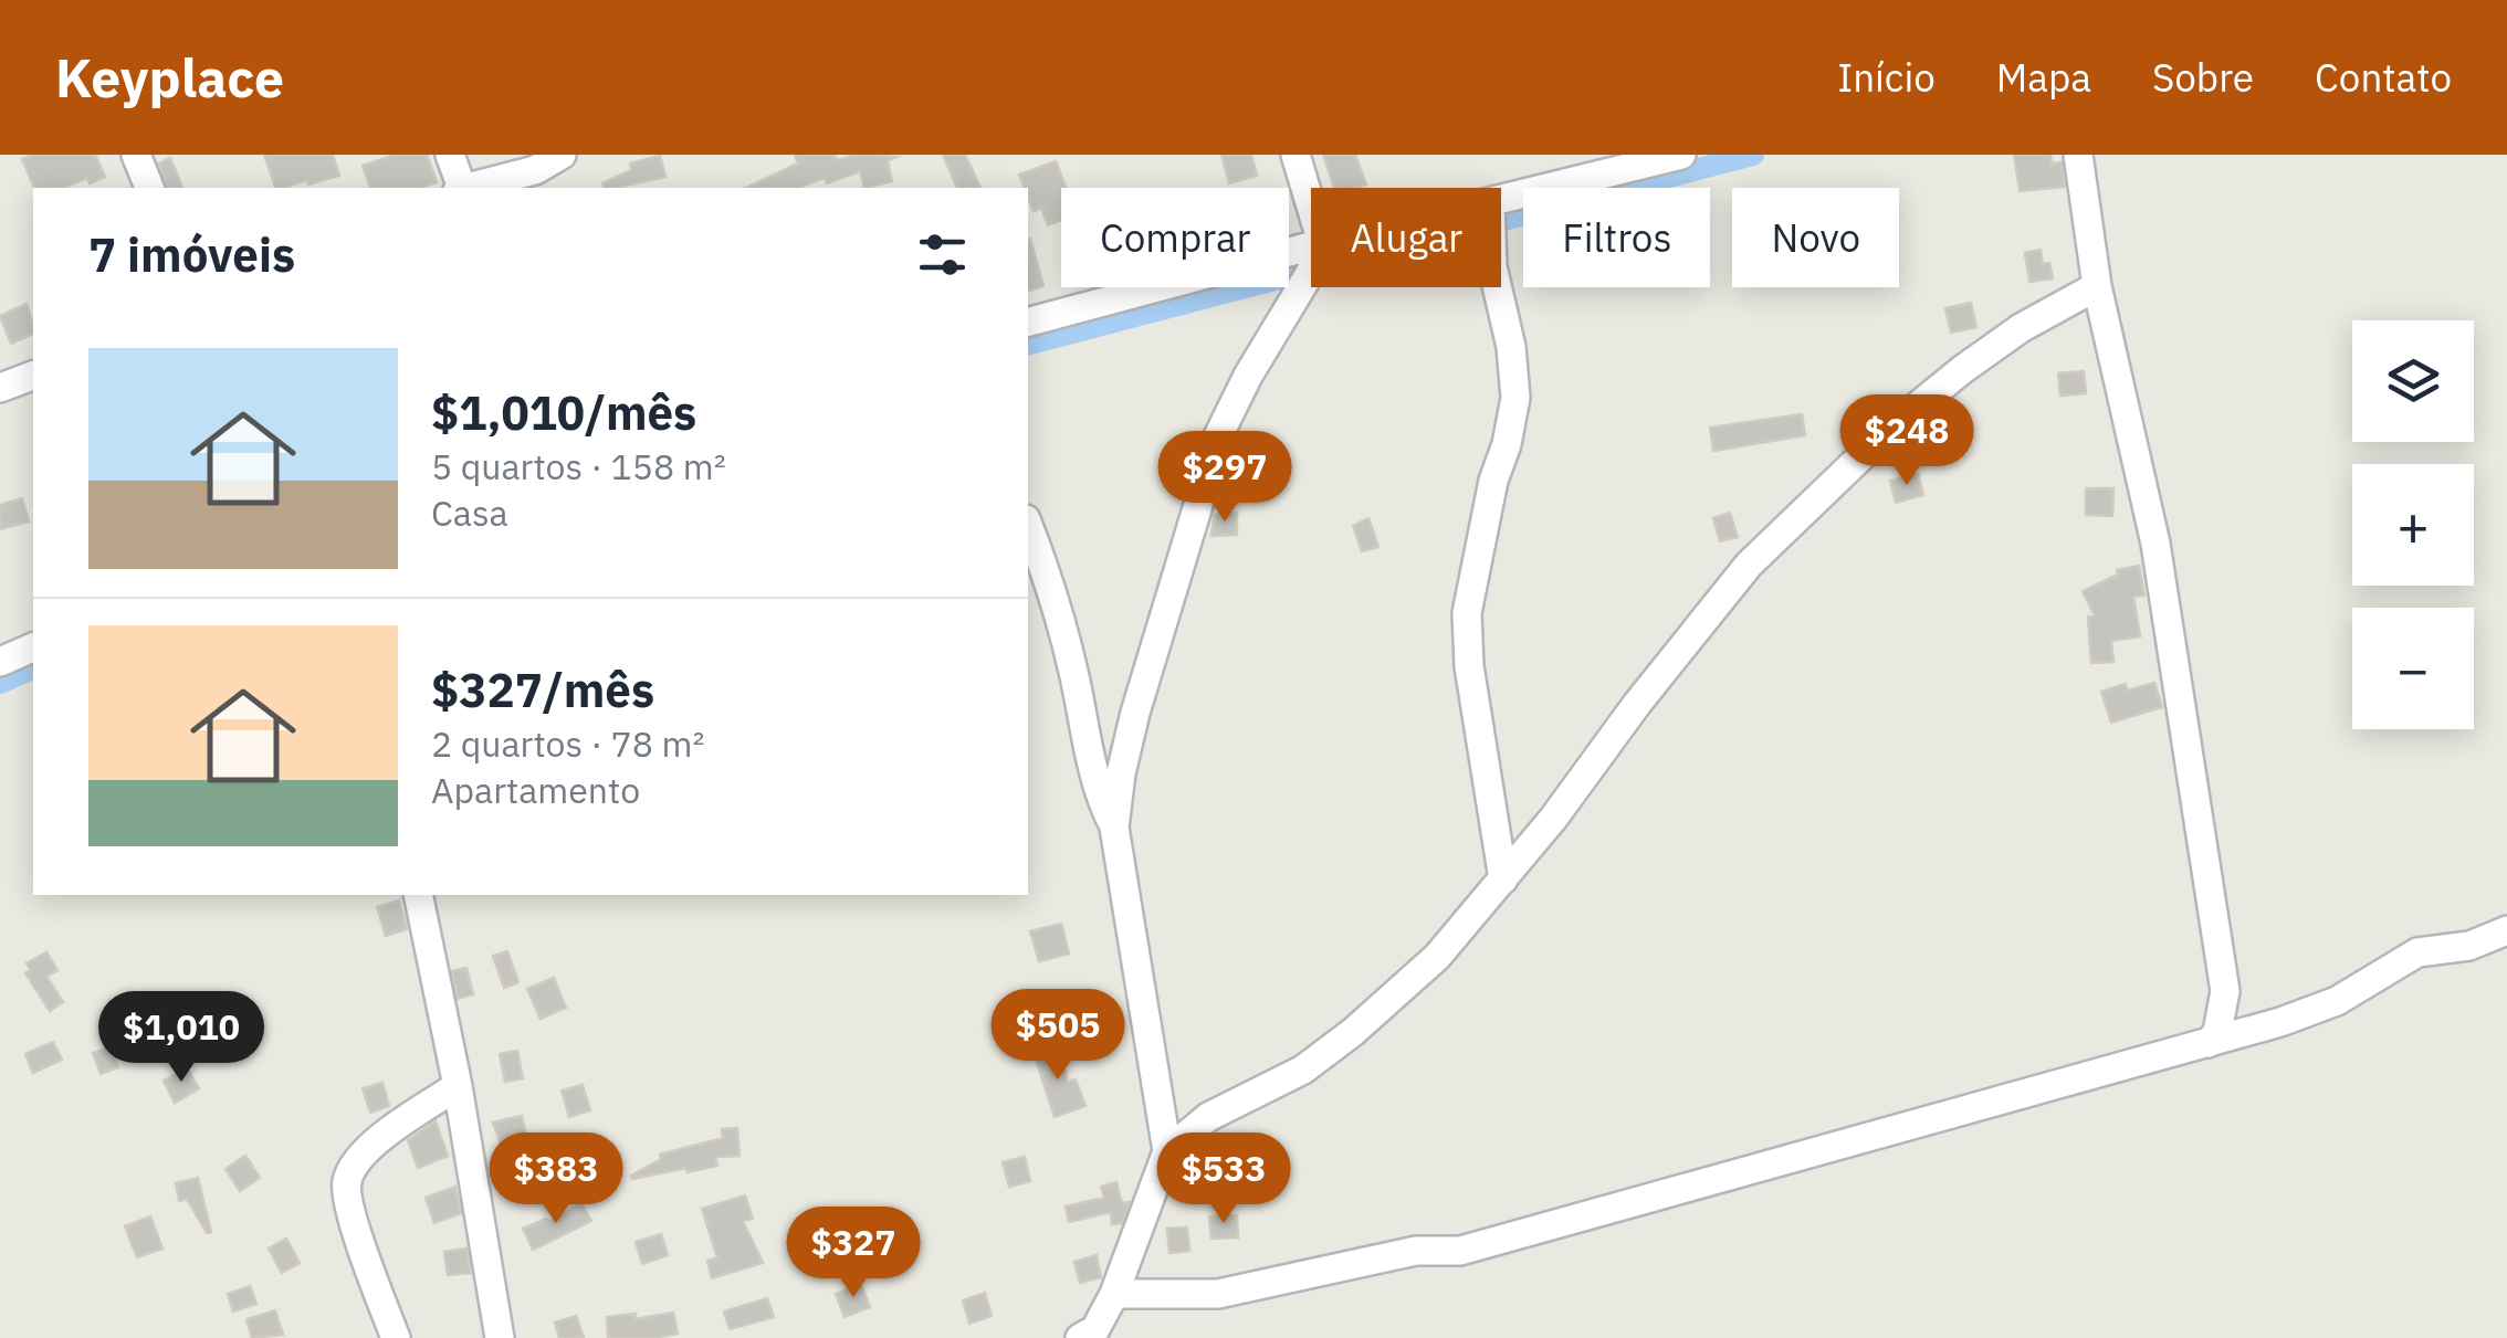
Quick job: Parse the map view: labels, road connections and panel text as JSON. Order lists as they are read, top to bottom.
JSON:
{
  "page": {
    "header": "Keyplace",
    "nav": [
      "Início",
      "Mapa",
      "Sobre",
      "Contato"
    ],
    "chip": [
      "Comprar",
      "Alugar",
      "Filtros",
      "Novo"
    ],
    "heading": "7 imóveis",
    "map_buttons": ["+", "−"],
    "list": [
      {
        "name": "$1,010/mês",
        "note": "5 quartos · 158 m² · Casa"
      },
      {
        "name": "$327/mês",
        "note": "2 quartos · 78 m² · Apartamento"
      }
    ],
    "price": [
      "$248",
      "$297",
      "$505",
      "$1,010",
      "$383",
      "$533",
      "$327"
    ]
  }
}
